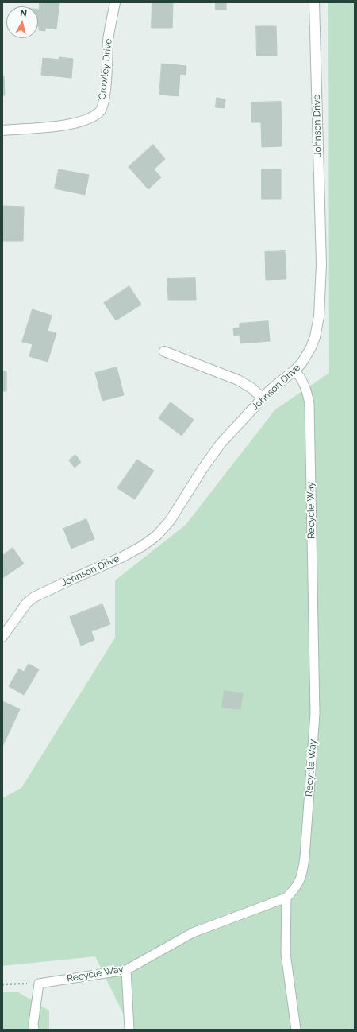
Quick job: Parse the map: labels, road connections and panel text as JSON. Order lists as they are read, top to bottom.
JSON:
{
  "streets": {
    "street": ["Crowley Drive", "Johnson Drive"],
    "lane": ["Recycle Way"]
  },
  "crossings": [
    ["Johnson Drive", "Recycle Way"]
  ],
  "north": "top"
}
